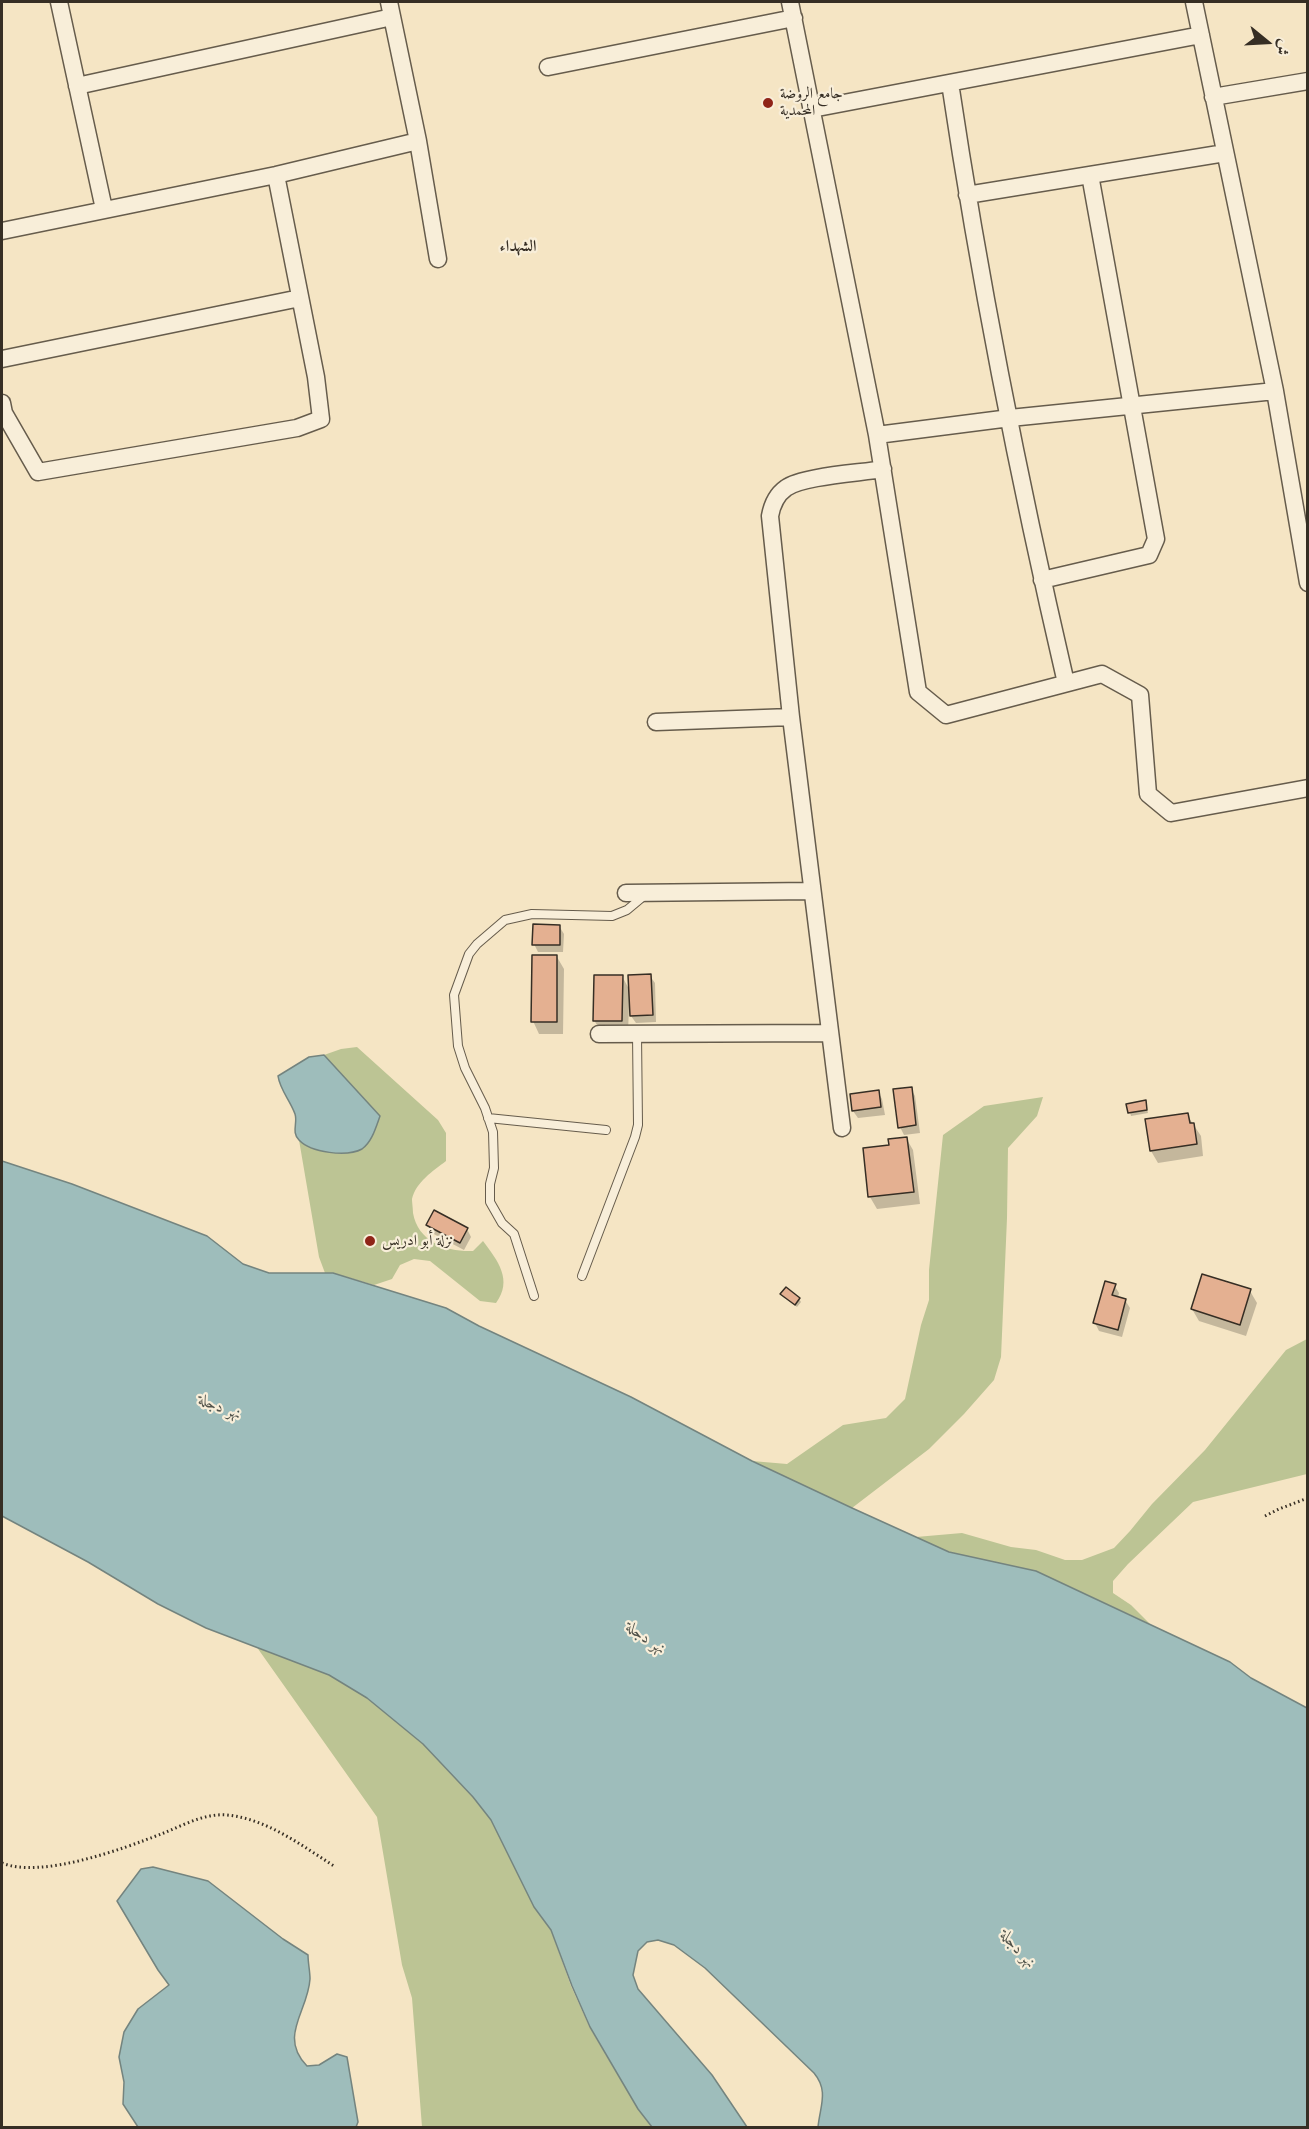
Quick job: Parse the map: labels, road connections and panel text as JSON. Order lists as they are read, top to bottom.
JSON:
{
  "districts": ["الشهداء"],
  "water": ["نهر دجلة"],
  "places": ["جامع الروضة المحمدية", "نزلة أبو ادريس"],
  "north": "right"
}
